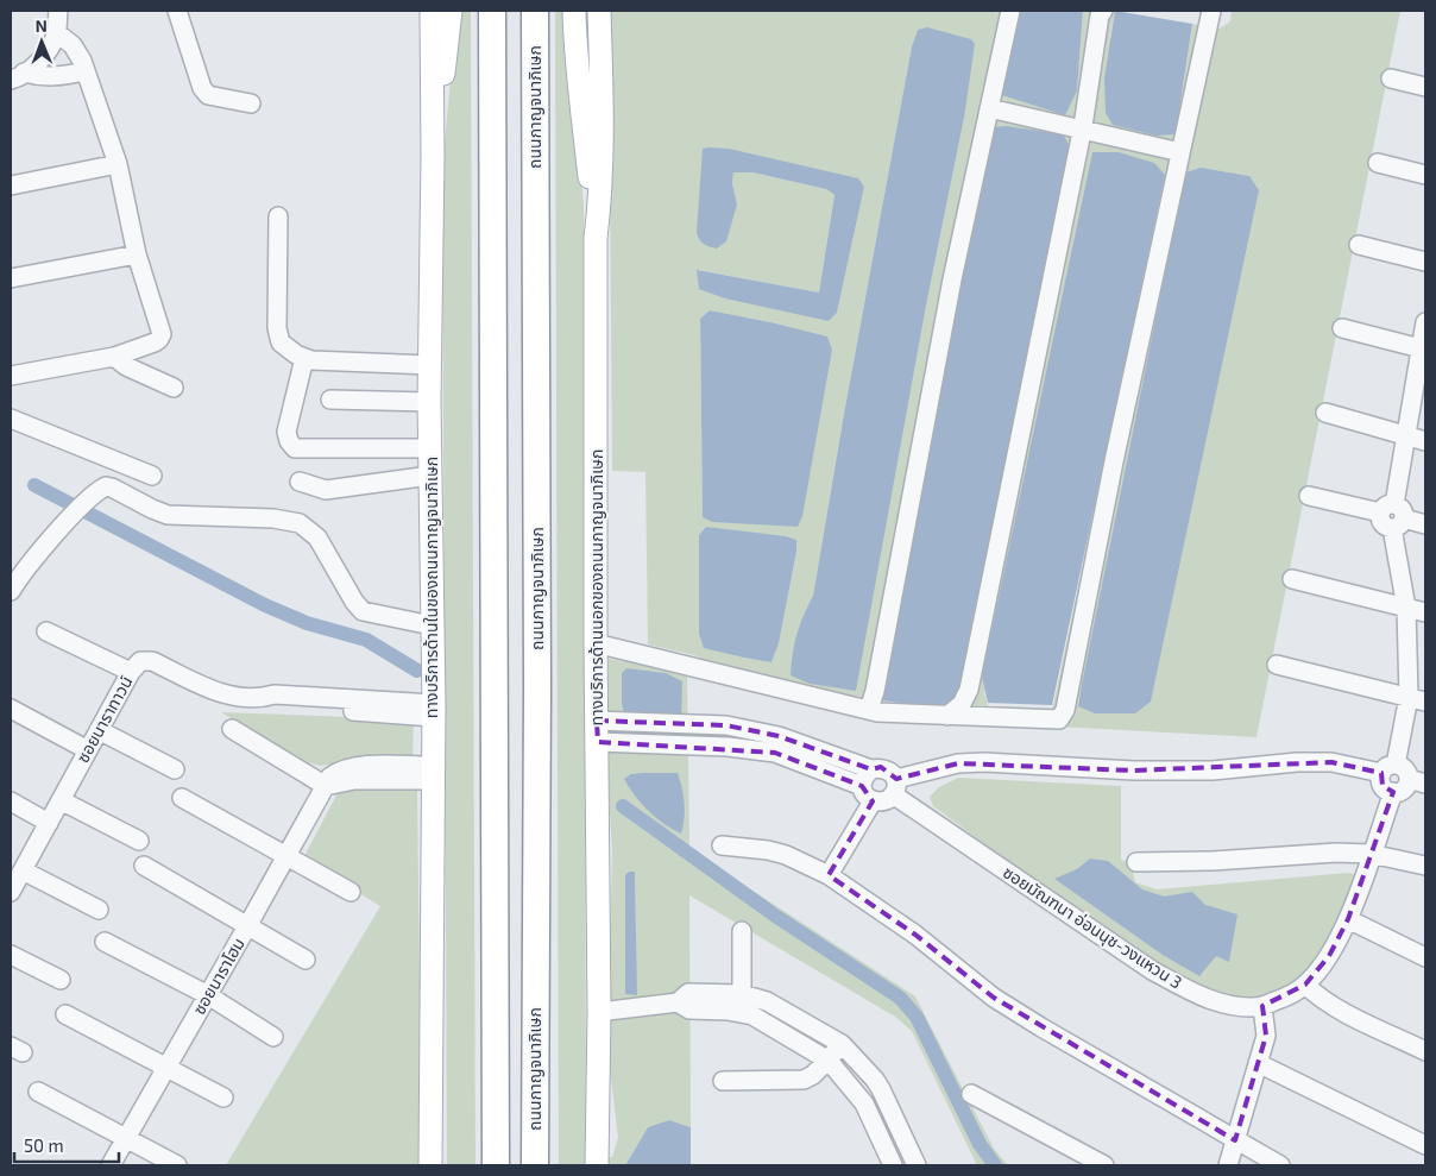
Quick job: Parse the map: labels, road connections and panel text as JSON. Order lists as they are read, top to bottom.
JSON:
{
  "streets": {
    "highway": ["ถนนกาญจนาภิเษก"],
    "main road": ["ทางบริการด้านในของถนนกาญจนาภิเษก", "ทางบริการด้านนอกของถนนกาญจนาภิเษก"],
    "street": ["ซอยนาราทาวน์", "ซอยมัณฑนา อ่อนนุช-วงแหวน 3", "ซอยนาราโฮม"]
  },
  "crossings": [
    ["ทางบริการด้านในของถนนกาญจนาภิเษก", "ซอยนาราทาวน์"],
    ["ทางบริการด้านนอกของถนนกาญจนาภิเษก", "ซอยมัณฑนา อ่อนนุช-วงแหวน 3"]
  ],
  "scale_bar": "50 m",
  "north": "top"
}
